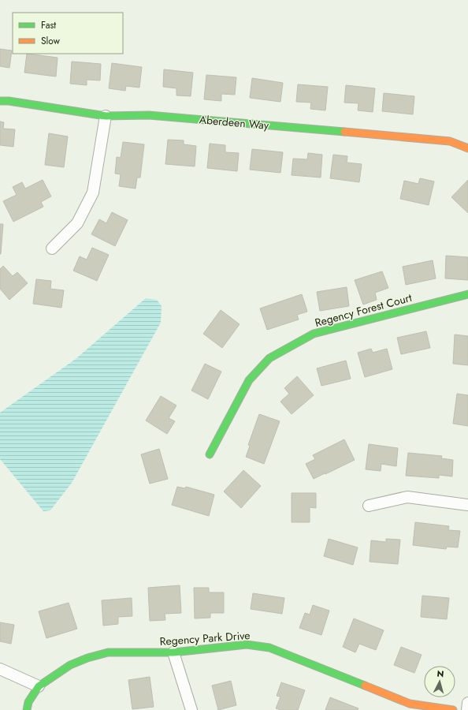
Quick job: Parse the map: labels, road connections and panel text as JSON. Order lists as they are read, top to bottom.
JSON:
{
  "streets": {
    "street": ["Aberdeen Way", "Regency Forest Court", "Regency Park Drive"]
  },
  "legend": ["Fast", "Slow"],
  "north": "top"
}
